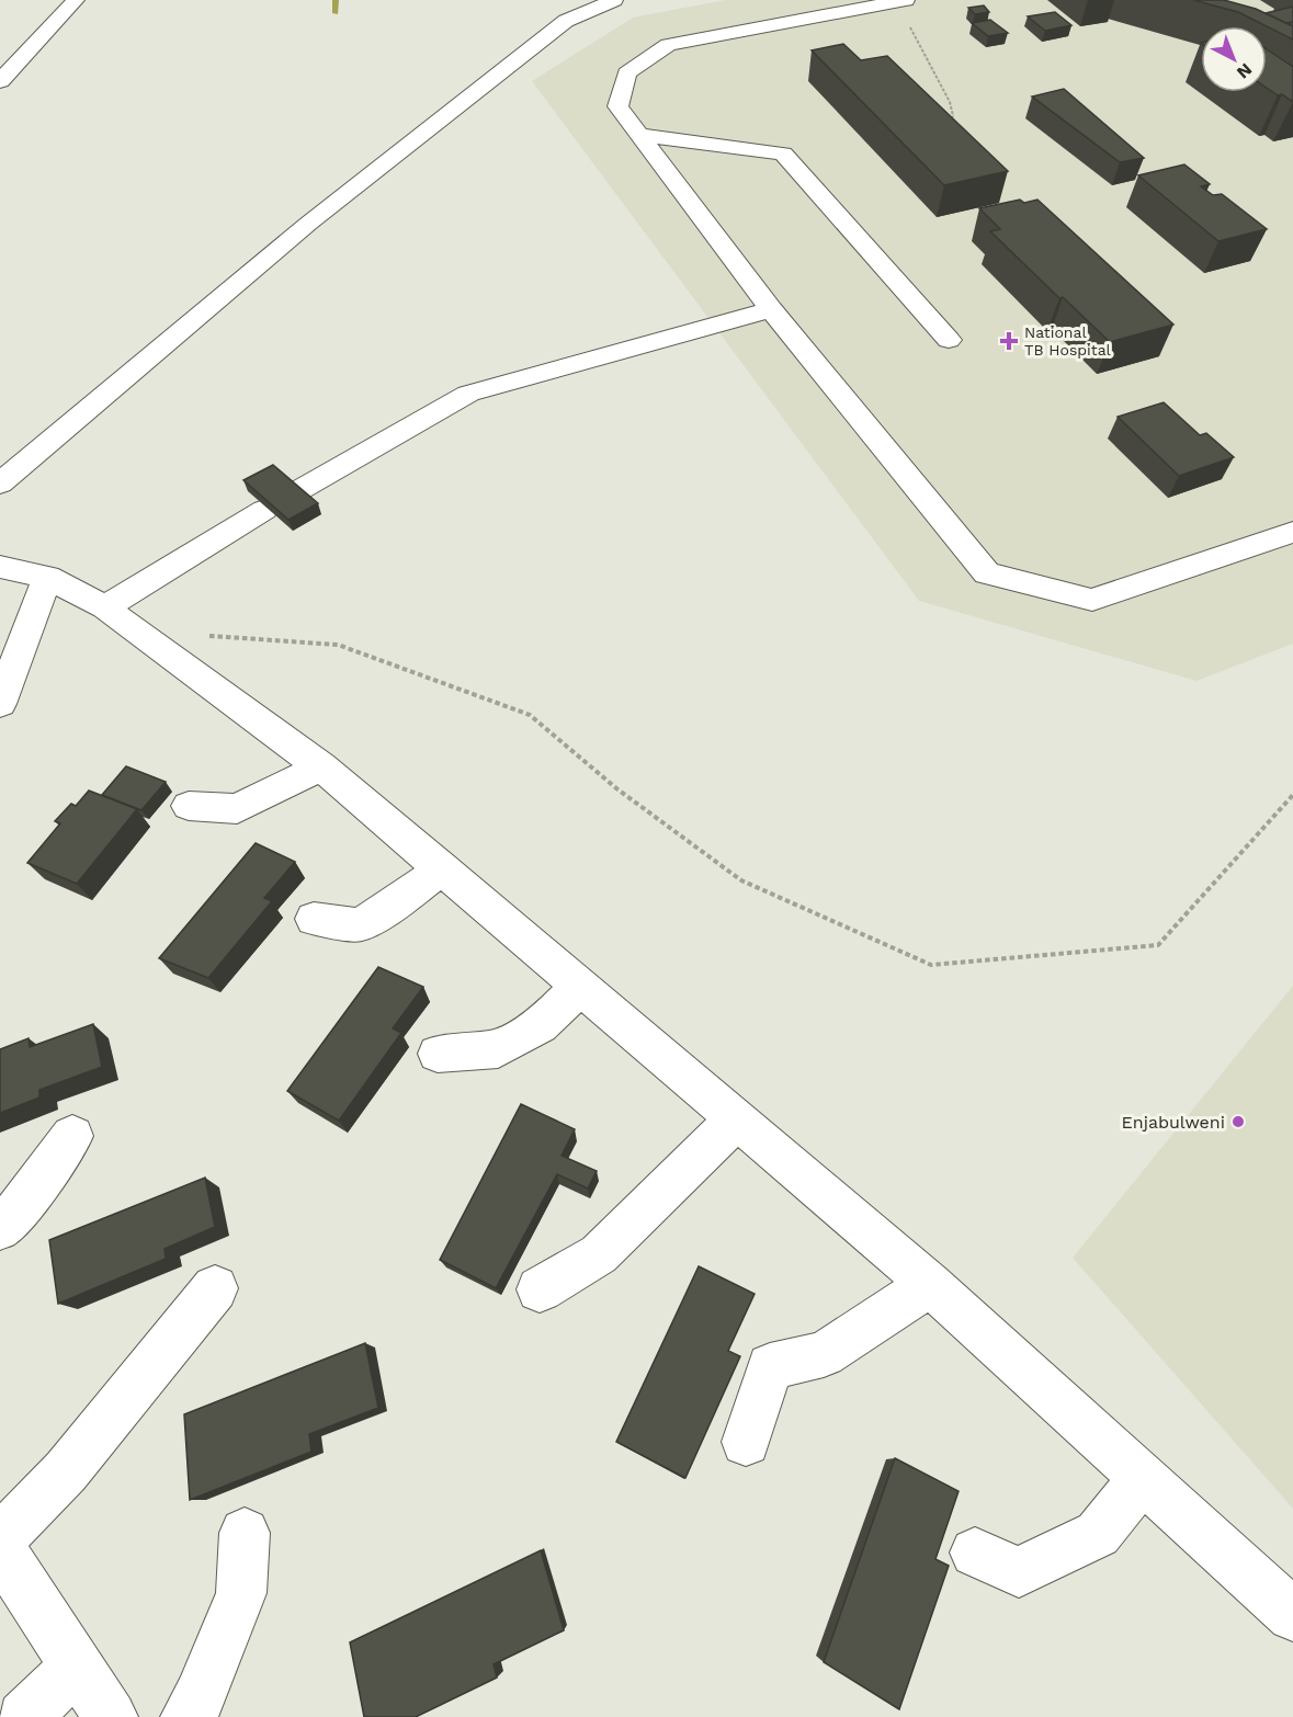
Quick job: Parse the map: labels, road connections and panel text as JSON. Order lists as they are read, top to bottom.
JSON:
{
  "places": {
    "health": ["National TB Hospital"],
    "other": ["Enjabulweni"]
  },
  "north": "bottom right"
}
